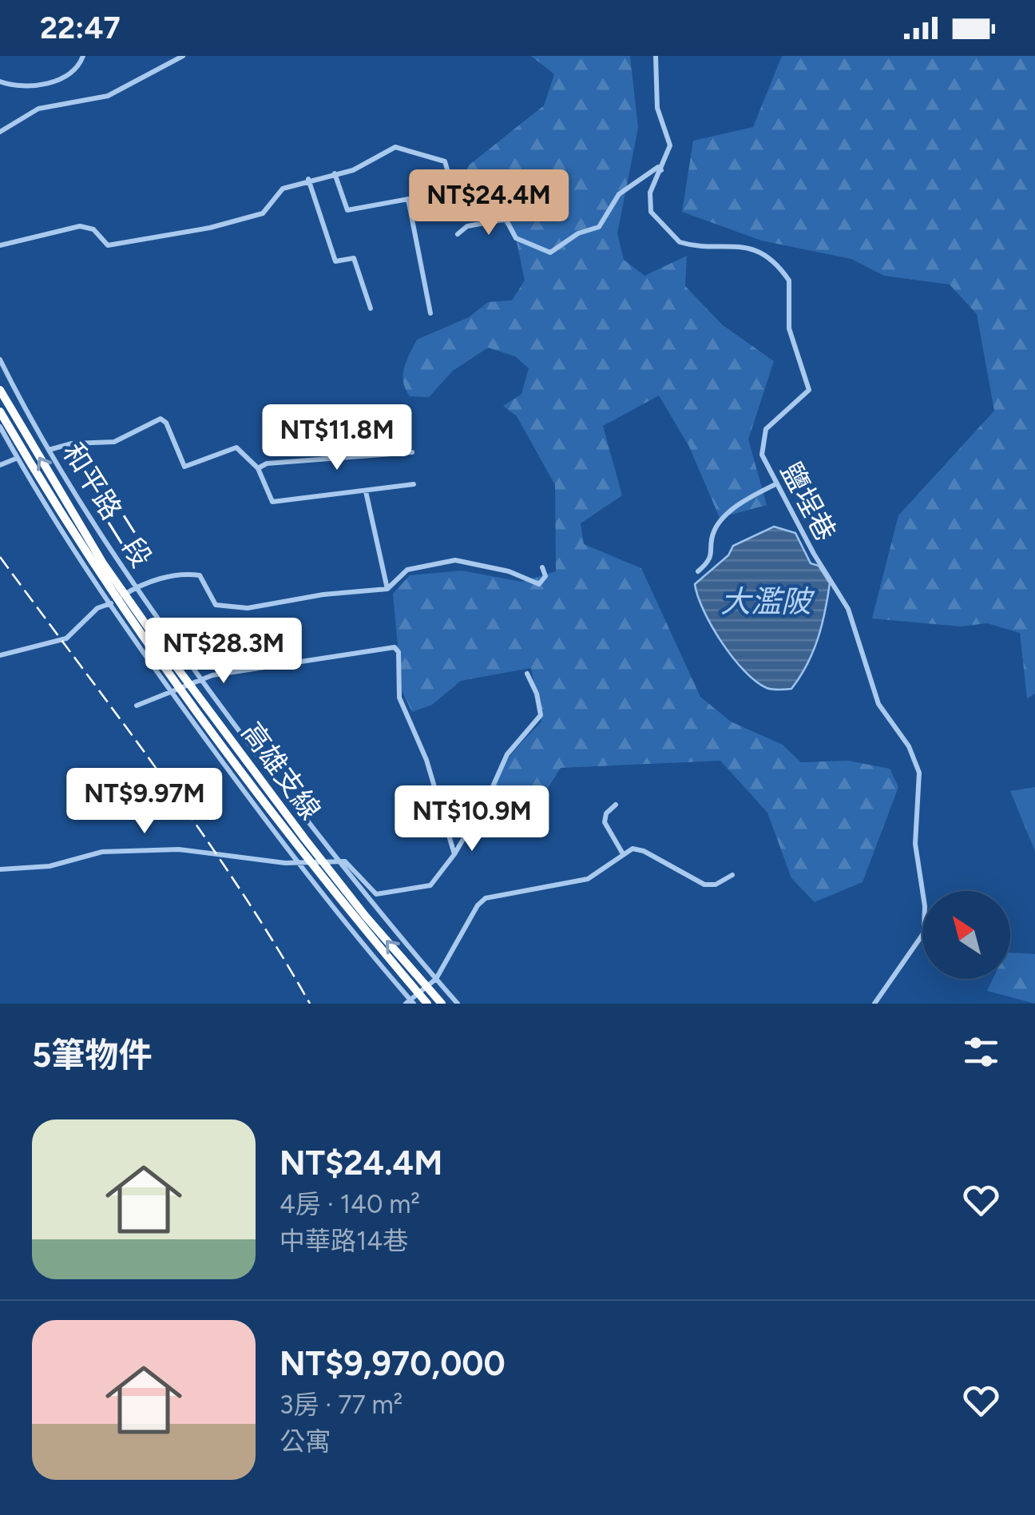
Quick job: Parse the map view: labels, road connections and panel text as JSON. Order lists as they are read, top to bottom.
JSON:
{
  "streets": {
    "highway": ["高雄支線"],
    "street": ["鹽埕巷", "和平路二段"]
  },
  "water": ["大濫陂"],
  "north": "top left",
  "page": {
    "status": "22:47",
    "price": [
      "NT$24.4M",
      "NT$11.8M",
      "NT$28.3M",
      "NT$9.97M",
      "NT$10.9M"
    ],
    "heading": "5筆物件",
    "list": [
      {
        "name": "NT$24.4M",
        "note": "4房 · 140 m² · 中華路14巷"
      },
      {
        "name": "NT$9,970,000",
        "note": "3房 · 77 m² · 公寓"
      }
    ]
  }
}
